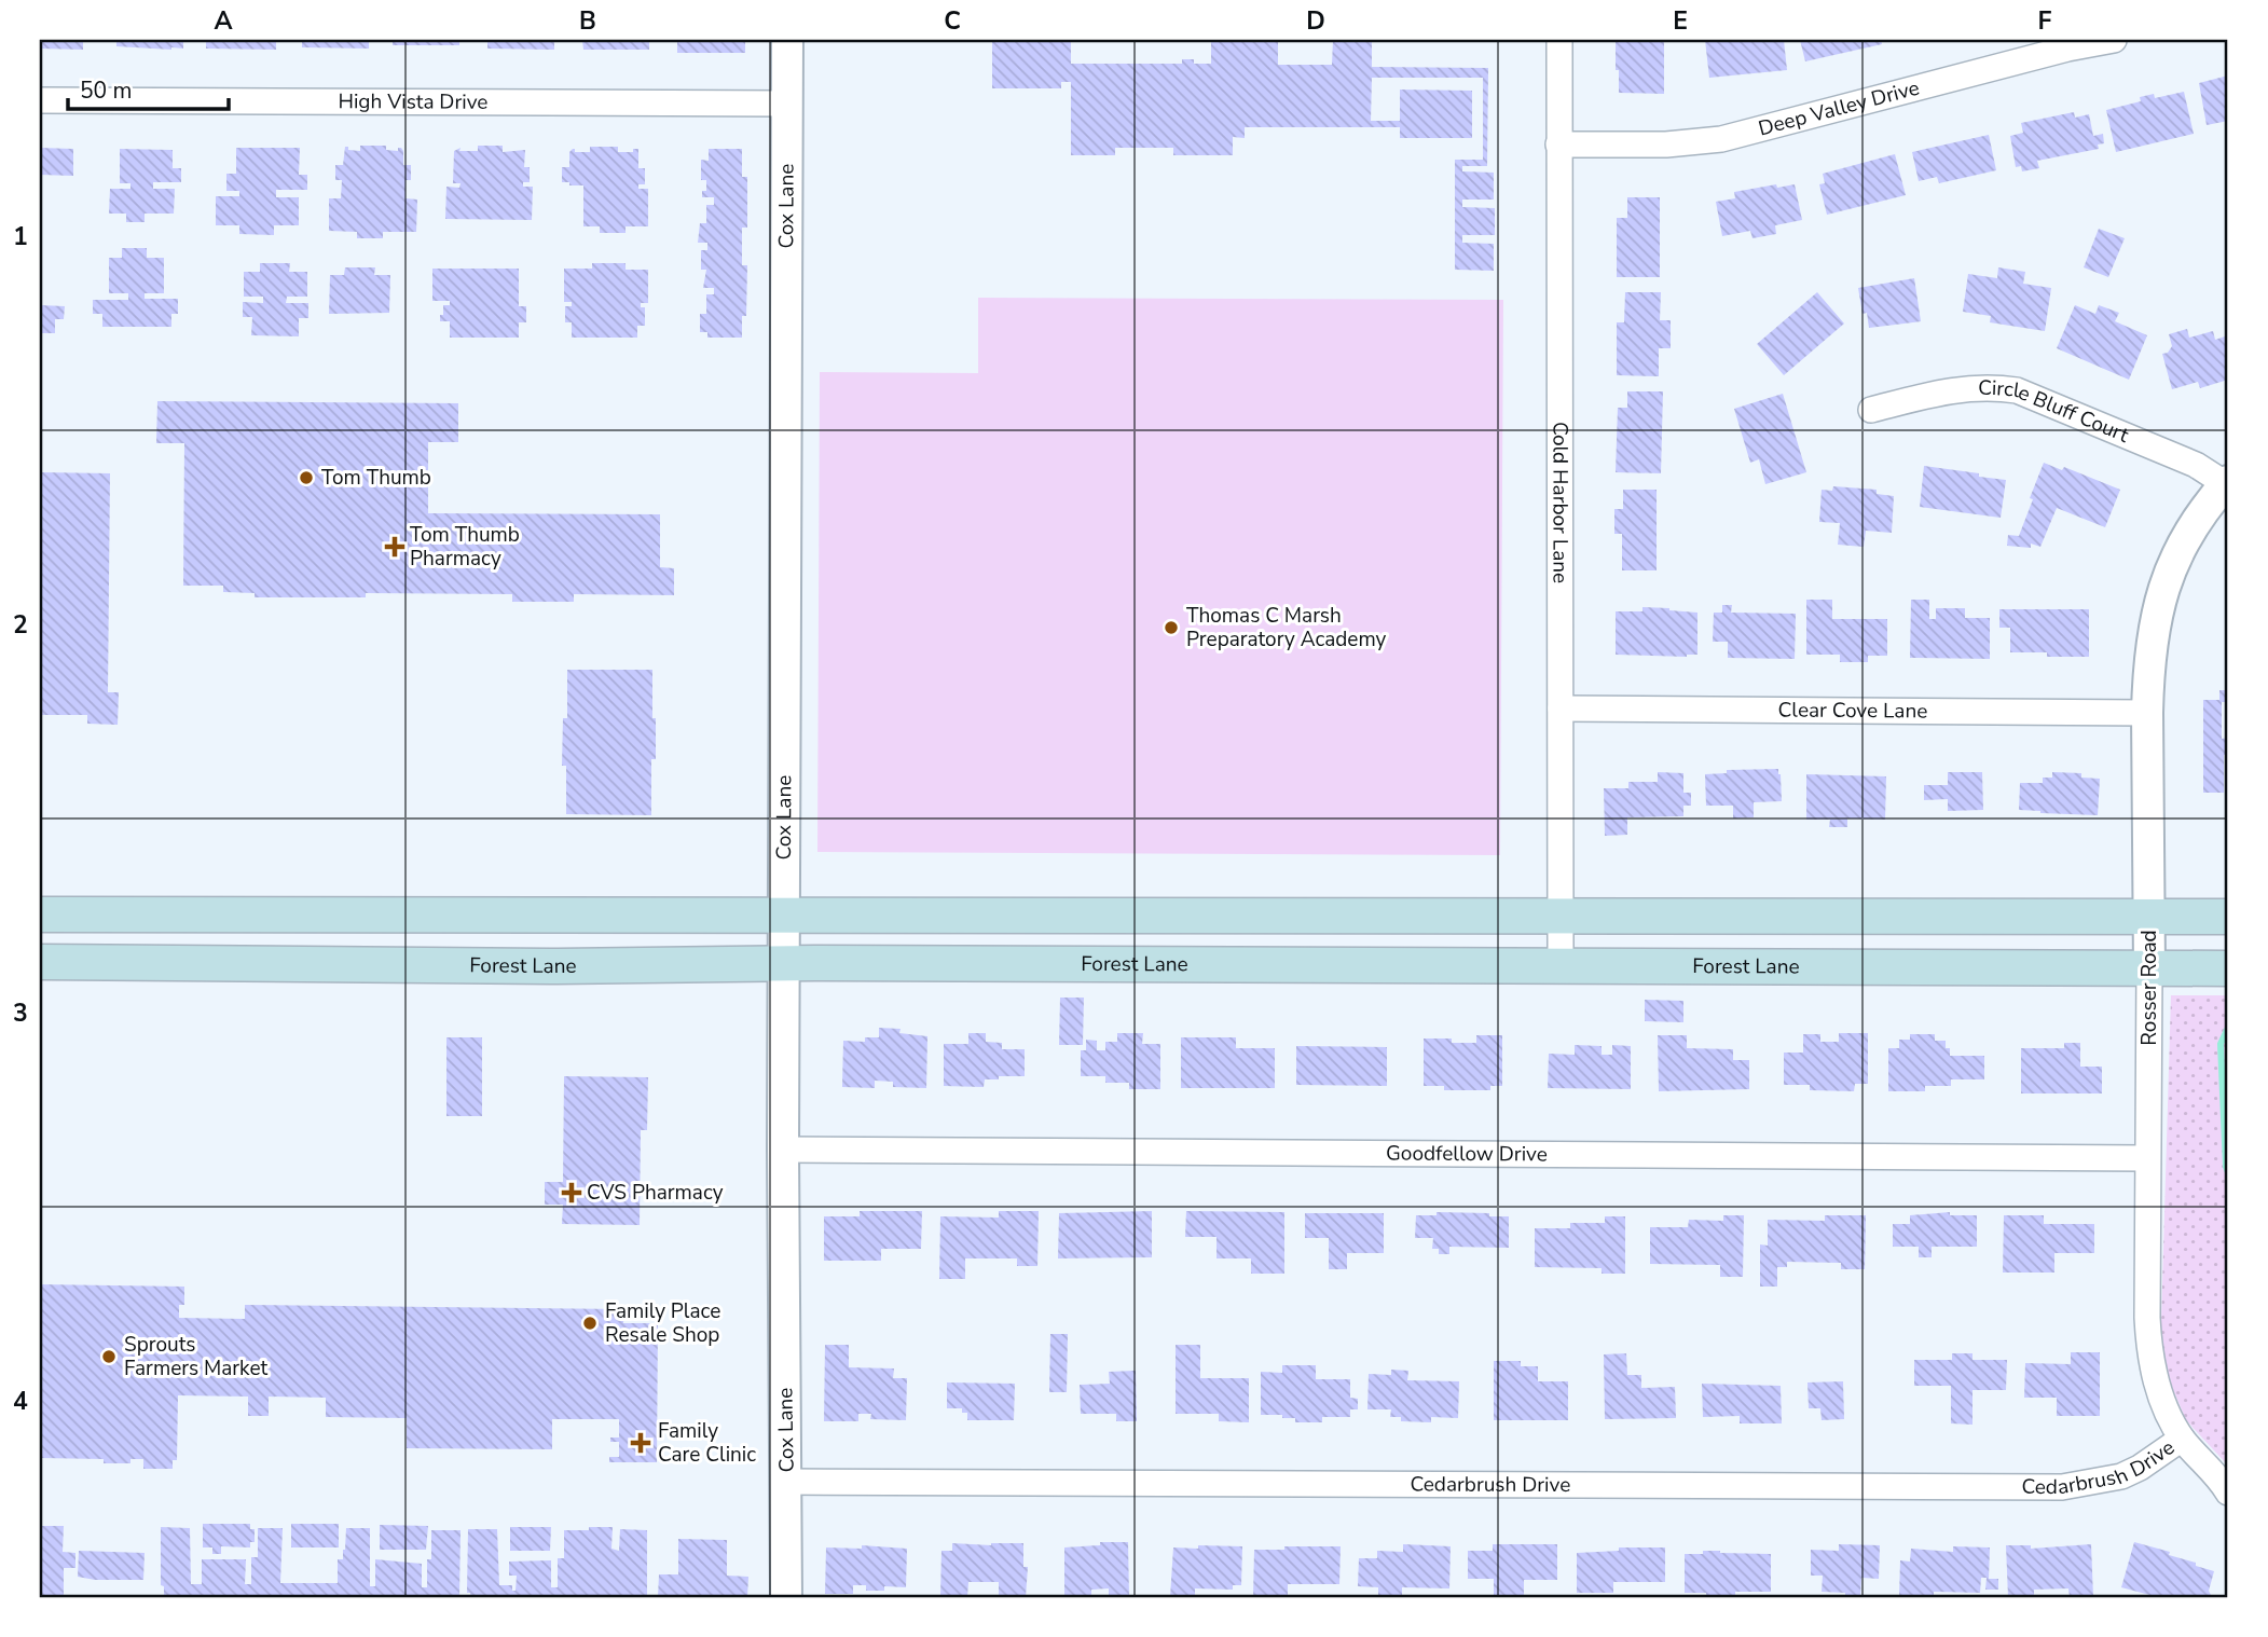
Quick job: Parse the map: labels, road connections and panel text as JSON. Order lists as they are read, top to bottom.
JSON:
{
  "streets": {
    "main road": ["Forest Lane"],
    "street": [
      "High Vista Drive",
      "Deep Valley Drive",
      "Cox Lane",
      "Circle Bluff Court",
      "Cold Harbor Lane",
      "Clear Cove Lane",
      "Rosser Road",
      "Goodfellow Drive",
      "Cedarbrush Drive"
    ]
  },
  "crossings": [
    ["High Vista Drive", "Cox Lane"],
    ["Deep Valley Drive", "Cold Harbor Lane"],
    ["Cox Lane", "Forest Lane"],
    ["Cox Lane", "Goodfellow Drive"],
    ["Cox Lane", "Cedarbrush Drive"],
    ["Circle Bluff Court", "Rosser Road"],
    ["Cold Harbor Lane", "Clear Cove Lane"],
    ["Cold Harbor Lane", "Forest Lane"],
    ["Clear Cove Lane", "Rosser Road"],
    ["Forest Lane", "Rosser Road"],
    ["Rosser Road", "Goodfellow Drive"],
    ["Rosser Road", "Cedarbrush Drive"]
  ],
  "places": {
    "other": [
      "Tom Thumb",
      "Thomas C Marsh Preparatory Academy",
      "Family Place Resale Shop",
      "Sprouts Farmers Market"
    ],
    "health": ["Tom Thumb Pharmacy", "CVS Pharmacy", "Family Care Clinic"]
  },
  "scale_bar": "50 m",
  "grid": {
    "columns": [
      "A",
      "B",
      "C",
      "D",
      "E",
      "F"
    ],
    "rows": [
      "1",
      "2",
      "3",
      "4"
    ]
  }
}
